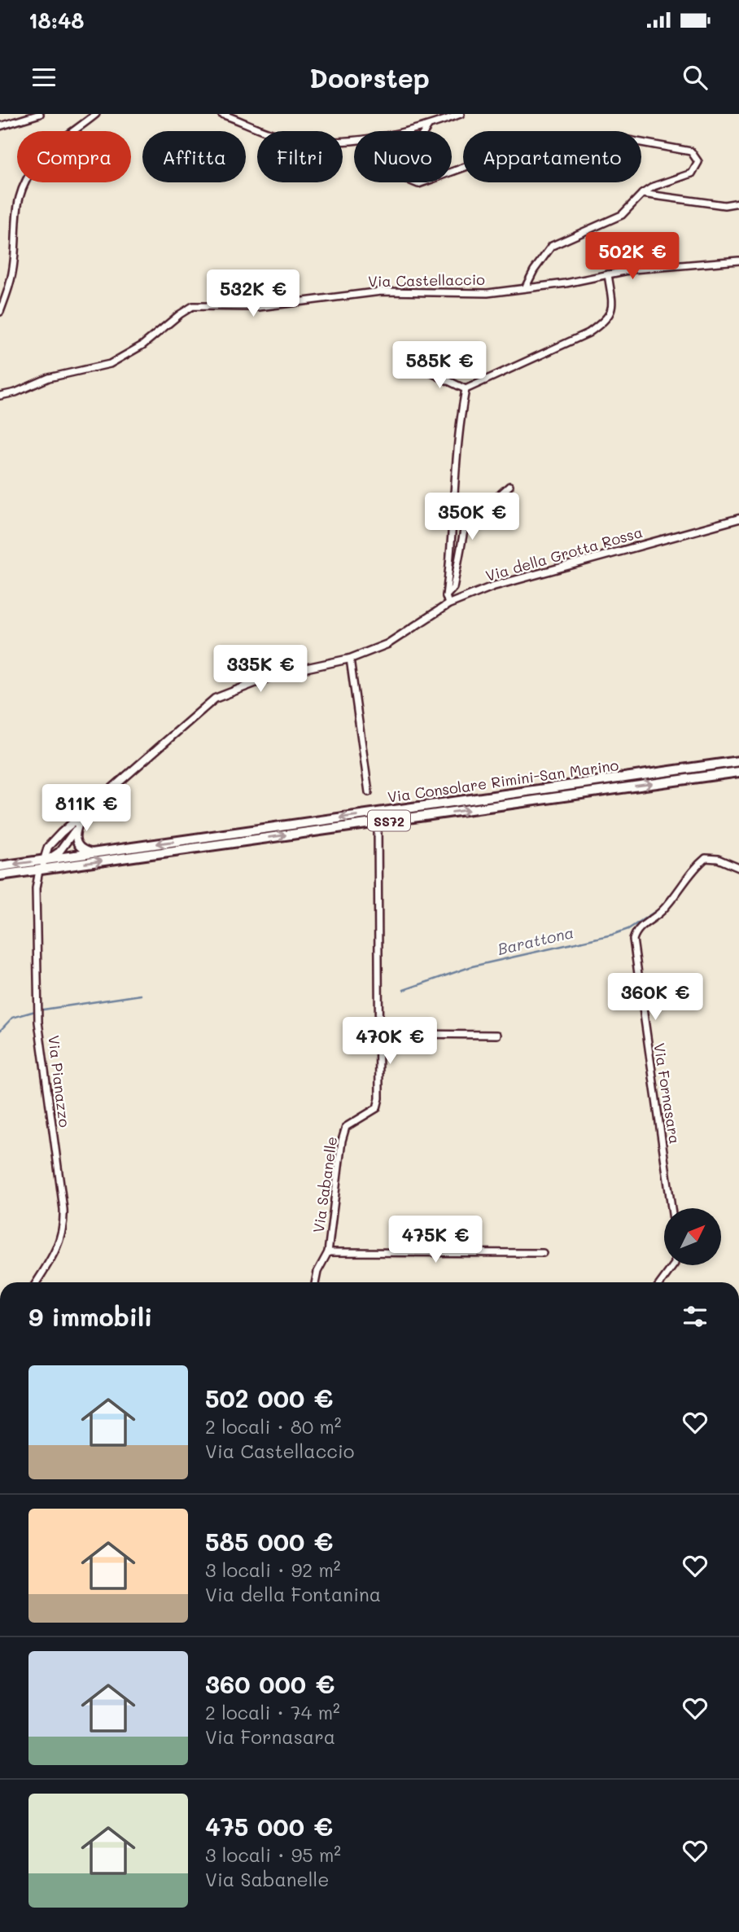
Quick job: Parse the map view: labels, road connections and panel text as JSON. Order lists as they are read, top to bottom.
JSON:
{
  "streets": {
    "main road": ["Via Consolare Rimini-San Marino", "SS72"],
    "street": [
      "Via Castellaccio",
      "Via della Grotta Rossa",
      "Via Pianazzo",
      "Via Fornasara",
      "Via Sabanelle"
    ]
  },
  "crossings": [
    ["Via della Grotta Rossa", "Via Consolare Rimini-San Marino"],
    ["Via Consolare Rimini-San Marino", "Via Pianazzo"],
    ["Via Consolare Rimini-San Marino", "Via Sabanelle"]
  ],
  "water": ["Barattona"],
  "north": "top right",
  "page": {
    "status": "18:48",
    "header": "Doorstep",
    "chip": [
      "Compra",
      "Affitta",
      "Filtri",
      "Nuovo",
      "Appartamento"
    ],
    "price": [
      "502K €",
      "532K €",
      "585K €",
      "350K €",
      "335K €",
      "811K €",
      "360K €",
      "470K €",
      "475K €"
    ],
    "heading": "9 immobili",
    "list": [
      {
        "name": "502 000 €",
        "note": "2 locali · 80 m² · Via Castellaccio"
      },
      {
        "name": "585 000 €",
        "note": "3 locali · 92 m² · Via della Fontanina"
      },
      {
        "name": "360 000 €",
        "note": "2 locali · 74 m² · Via Fornasara"
      },
      {
        "name": "475 000 €",
        "note": "3 locali · 95 m² · Via Sabanelle"
      }
    ]
  }
}
